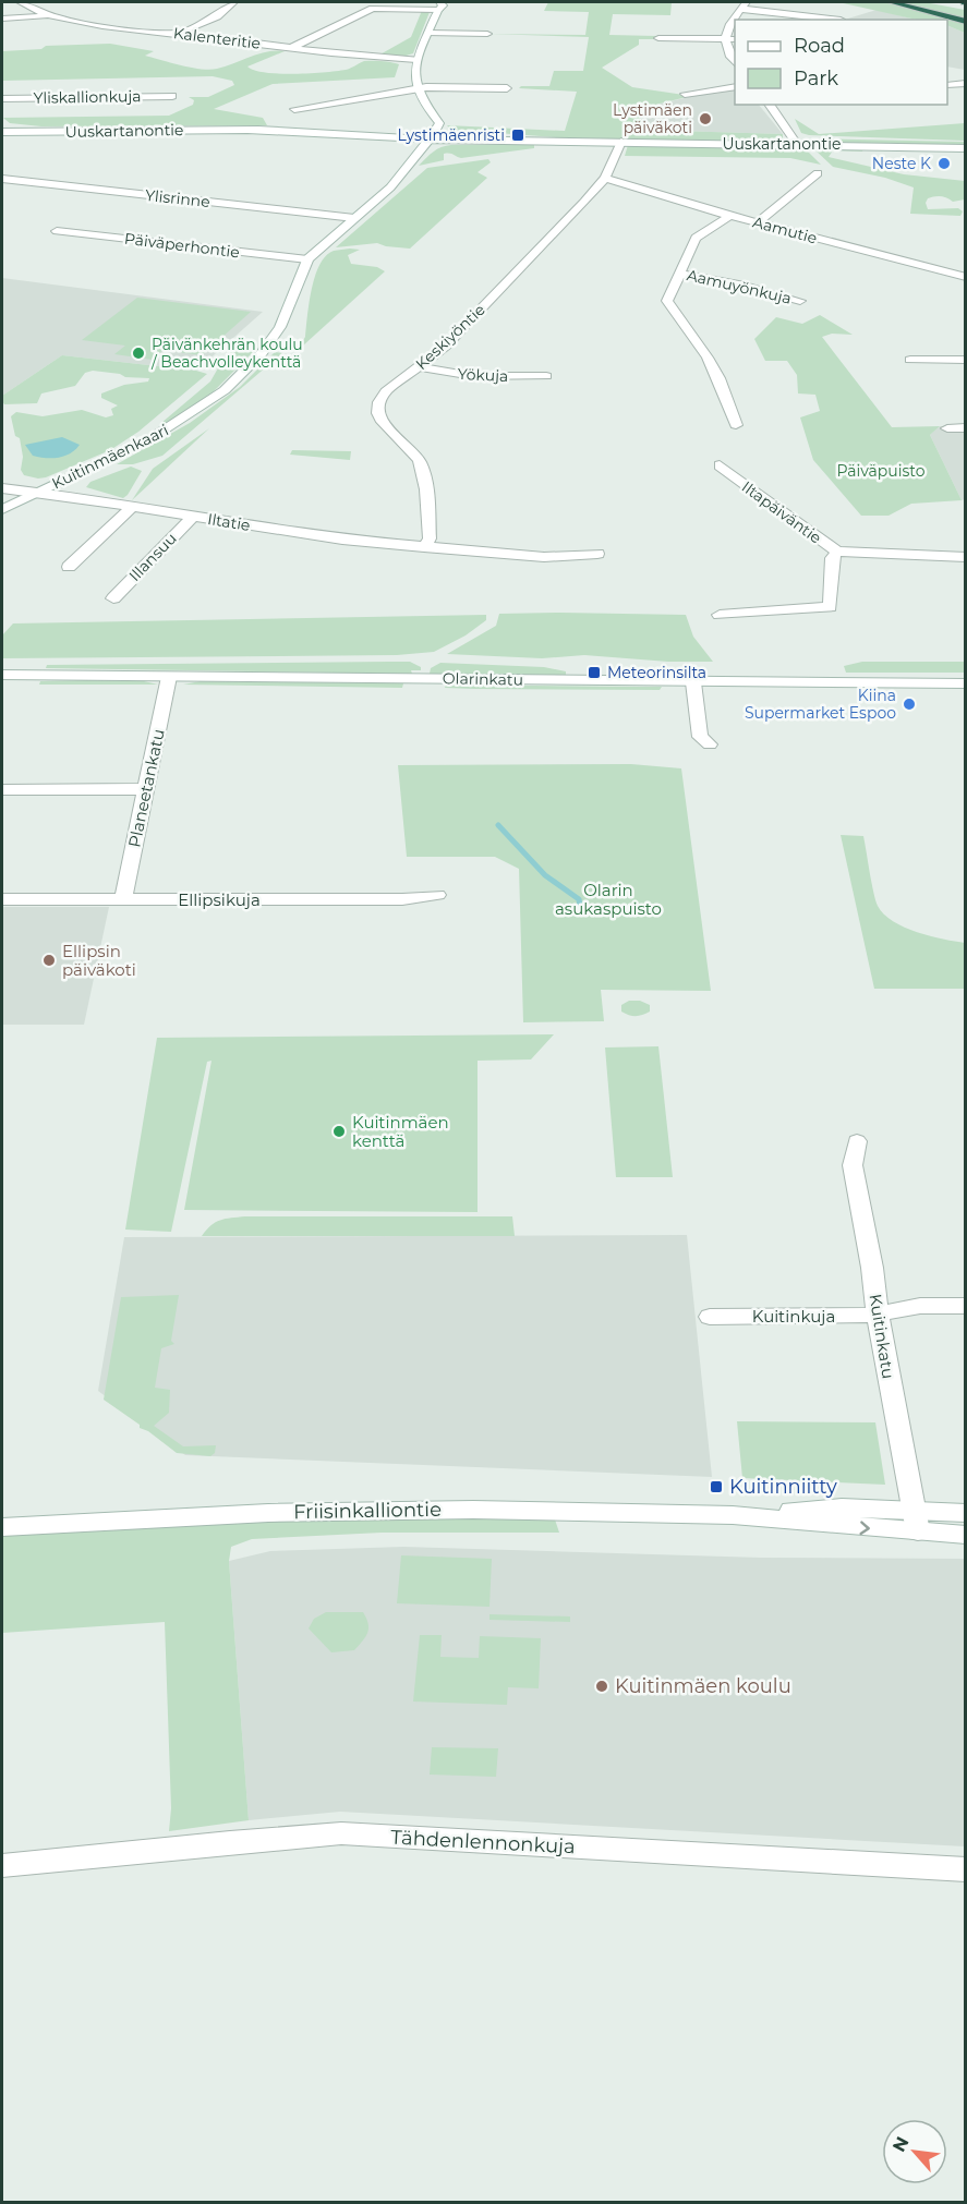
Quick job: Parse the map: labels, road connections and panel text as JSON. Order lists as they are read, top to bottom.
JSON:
{
  "streets": {
    "street": [
      "Kalenteritie",
      "Yliskallionkuja",
      "Uuskartanontie",
      "Ylisrinne",
      "Aamutie",
      "Päiväperhontie",
      "Aamuyönkuja",
      "Keskiyöntie",
      "Yökuja",
      "Kuitinmäenkaari",
      "Iltapäiväntie",
      "Iltatie",
      "Illansuu",
      "Olarinkatu",
      "Planeetankatu",
      "Ellipsikuja",
      "Kuitinkuja",
      "Kuitinkatu",
      "Friisinkalliontie",
      "Tähdenlennonkuja"
    ]
  },
  "crossings": [
    ["Uuskartanontie", "Keskiyöntie"],
    ["Uuskartanontie", "Kuitinmäenkaari"],
    ["Ylisrinne", "Kuitinmäenkaari"],
    ["Aamutie", "Keskiyöntie"],
    ["Päiväperhontie", "Kuitinmäenkaari"],
    ["Keskiyöntie", "Yökuja"],
    ["Keskiyöntie", "Iltatie"],
    ["Kuitinmäenkaari", "Iltatie"],
    ["Iltatie", "Illansuu"],
    ["Olarinkatu", "Planeetankatu"],
    ["Planeetankatu", "Ellipsikuja"],
    ["Kuitinkuja", "Kuitinkatu"],
    ["Kuitinkatu", "Friisinkalliontie"]
  ],
  "parks": ["Päiväpuisto", "Olarin asukaspuisto"],
  "places": {
    "other": [
      "Lystimäen päiväkoti",
      "Neste K",
      "Päivänkehrän koulu / Beachvolleykenttä",
      "Kiina Supermarket Espoo",
      "Ellipsin päiväkoti",
      "Kuitinmäen kenttä",
      "Kuitinmäen koulu"
    ],
    "transit": ["Lystimäenristi", "Meteorinsilta", "Kuitinniitty"]
  },
  "legend": ["Road", "Park"],
  "north": "top left"
}
